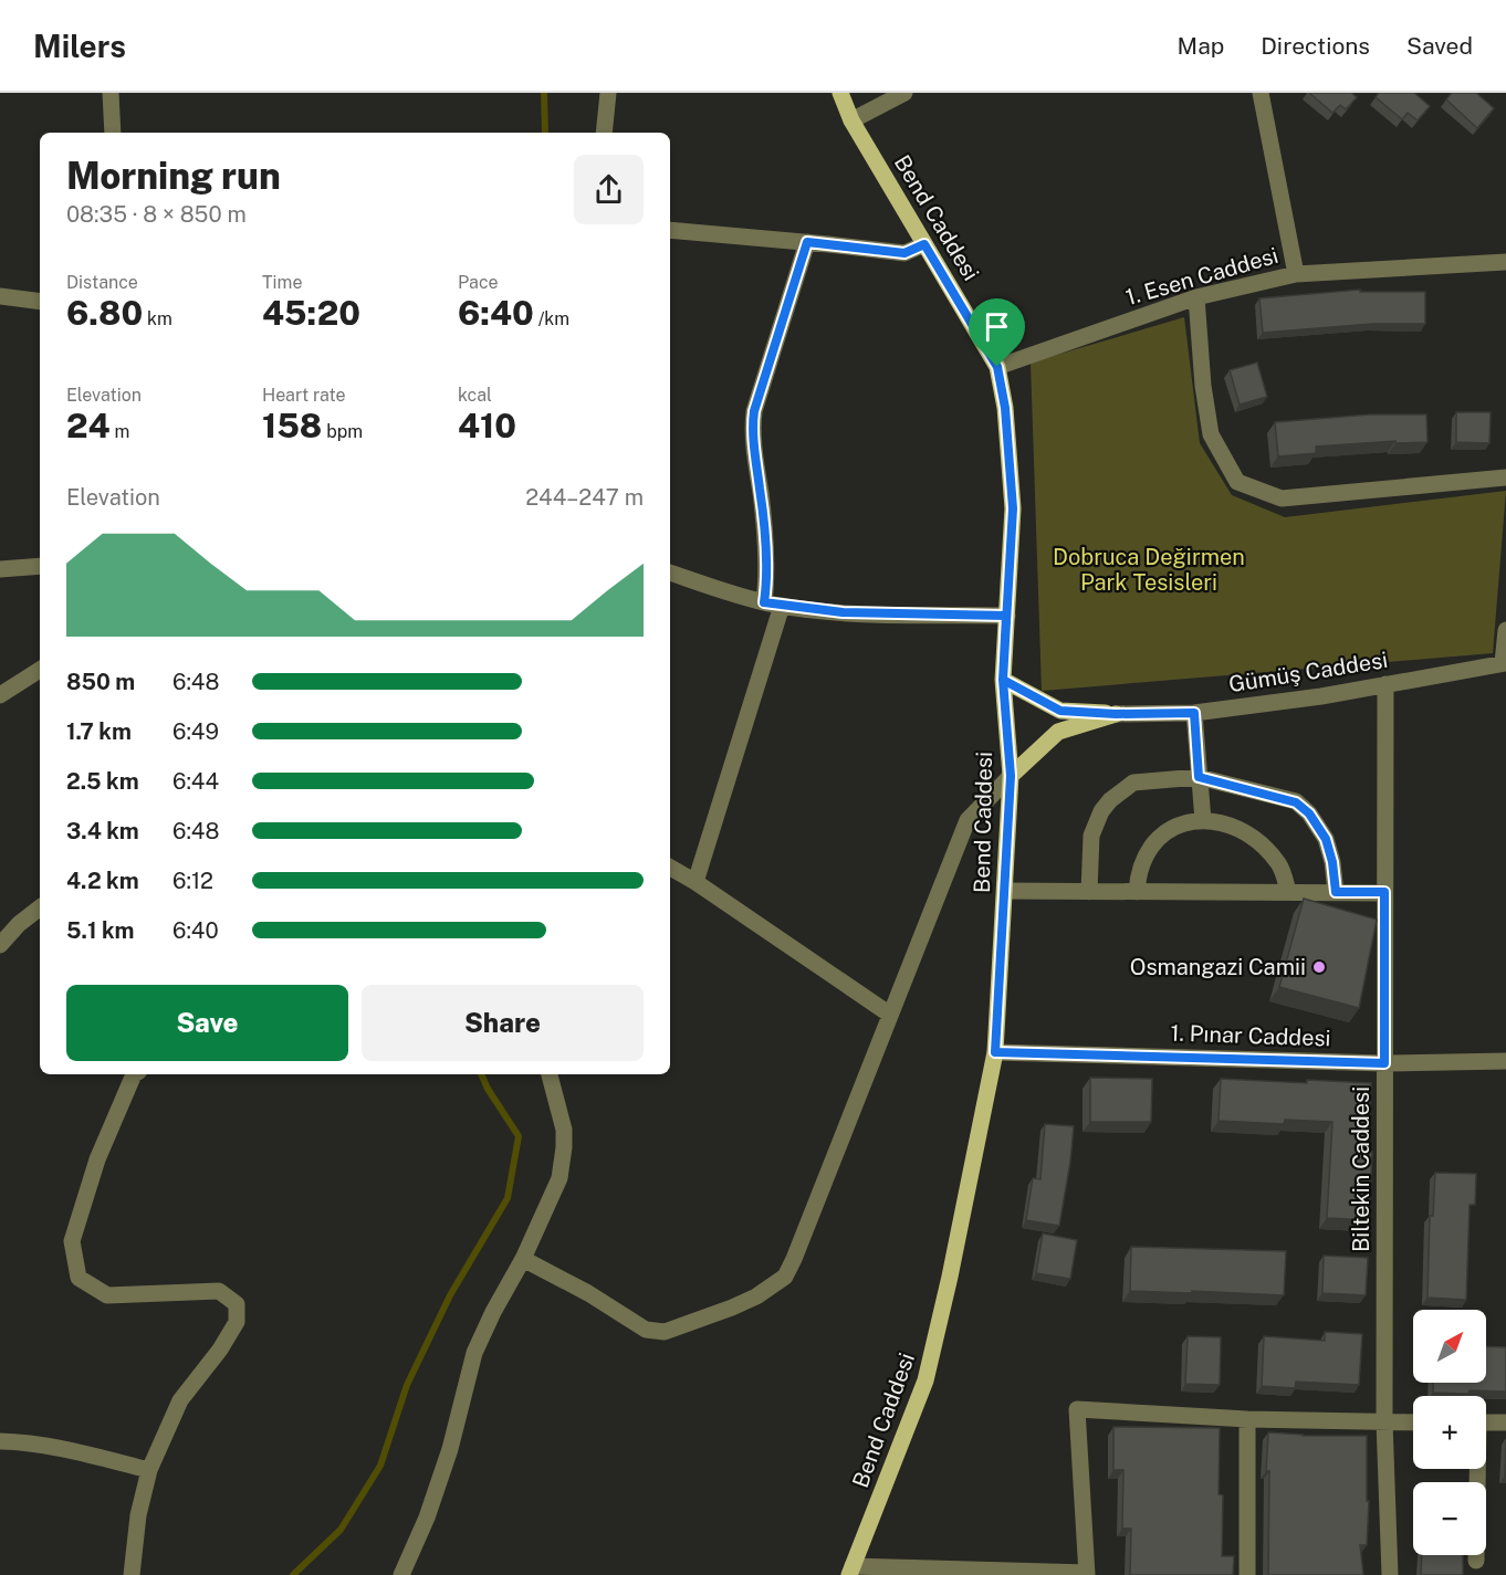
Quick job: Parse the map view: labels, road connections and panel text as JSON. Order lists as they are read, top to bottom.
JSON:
{
  "streets": {
    "main road": ["Bend Caddesi"],
    "street": [
      "1. Esen Caddesi",
      "Gümüş Caddesi",
      "1. Pınar Caddesi",
      "Biltekin Caddesi"
    ]
  },
  "crossings": [
    ["Bend Caddesi", "1. Esen Caddesi"],
    ["Bend Caddesi", "1. Pınar Caddesi"],
    ["Gümüş Caddesi", "Biltekin Caddesi"],
    ["1. Pınar Caddesi", "Biltekin Caddesi"]
  ],
  "parks": ["Dobruca Değirmen Park Tesisleri"],
  "places": ["Osmangazi Camii"],
  "north": "top right",
  "page": {
    "header": "Milers",
    "nav": ["Map", "Directions", "Saved"],
    "heading": ["Morning run", "08:35 · 8 × 850 m"],
    "stats": [
      ["Distance", "6.80 km"],
      ["Time", "45:20"],
      ["Pace", "6:40 /km"],
      ["Elevation", "24 m"],
      ["Heart rate", "158 bpm"],
      ["kcal", "410"]
    ],
    "chart": ["Elevation", "244–247 m"],
    "list": [
      {
        "name": "850 m",
        "note": "6:48"
      },
      {
        "name": "1.7 km",
        "note": "6:49"
      },
      {
        "name": "2.5 km",
        "note": "6:44"
      },
      {
        "name": "3.4 km",
        "note": "6:48"
      },
      {
        "name": "4.2 km",
        "note": "6:12"
      },
      {
        "name": "5.1 km",
        "note": "6:40"
      }
    ],
    "buttons": ["Save", "Share"],
    "map_buttons": ["+", "−"]
  }
}
